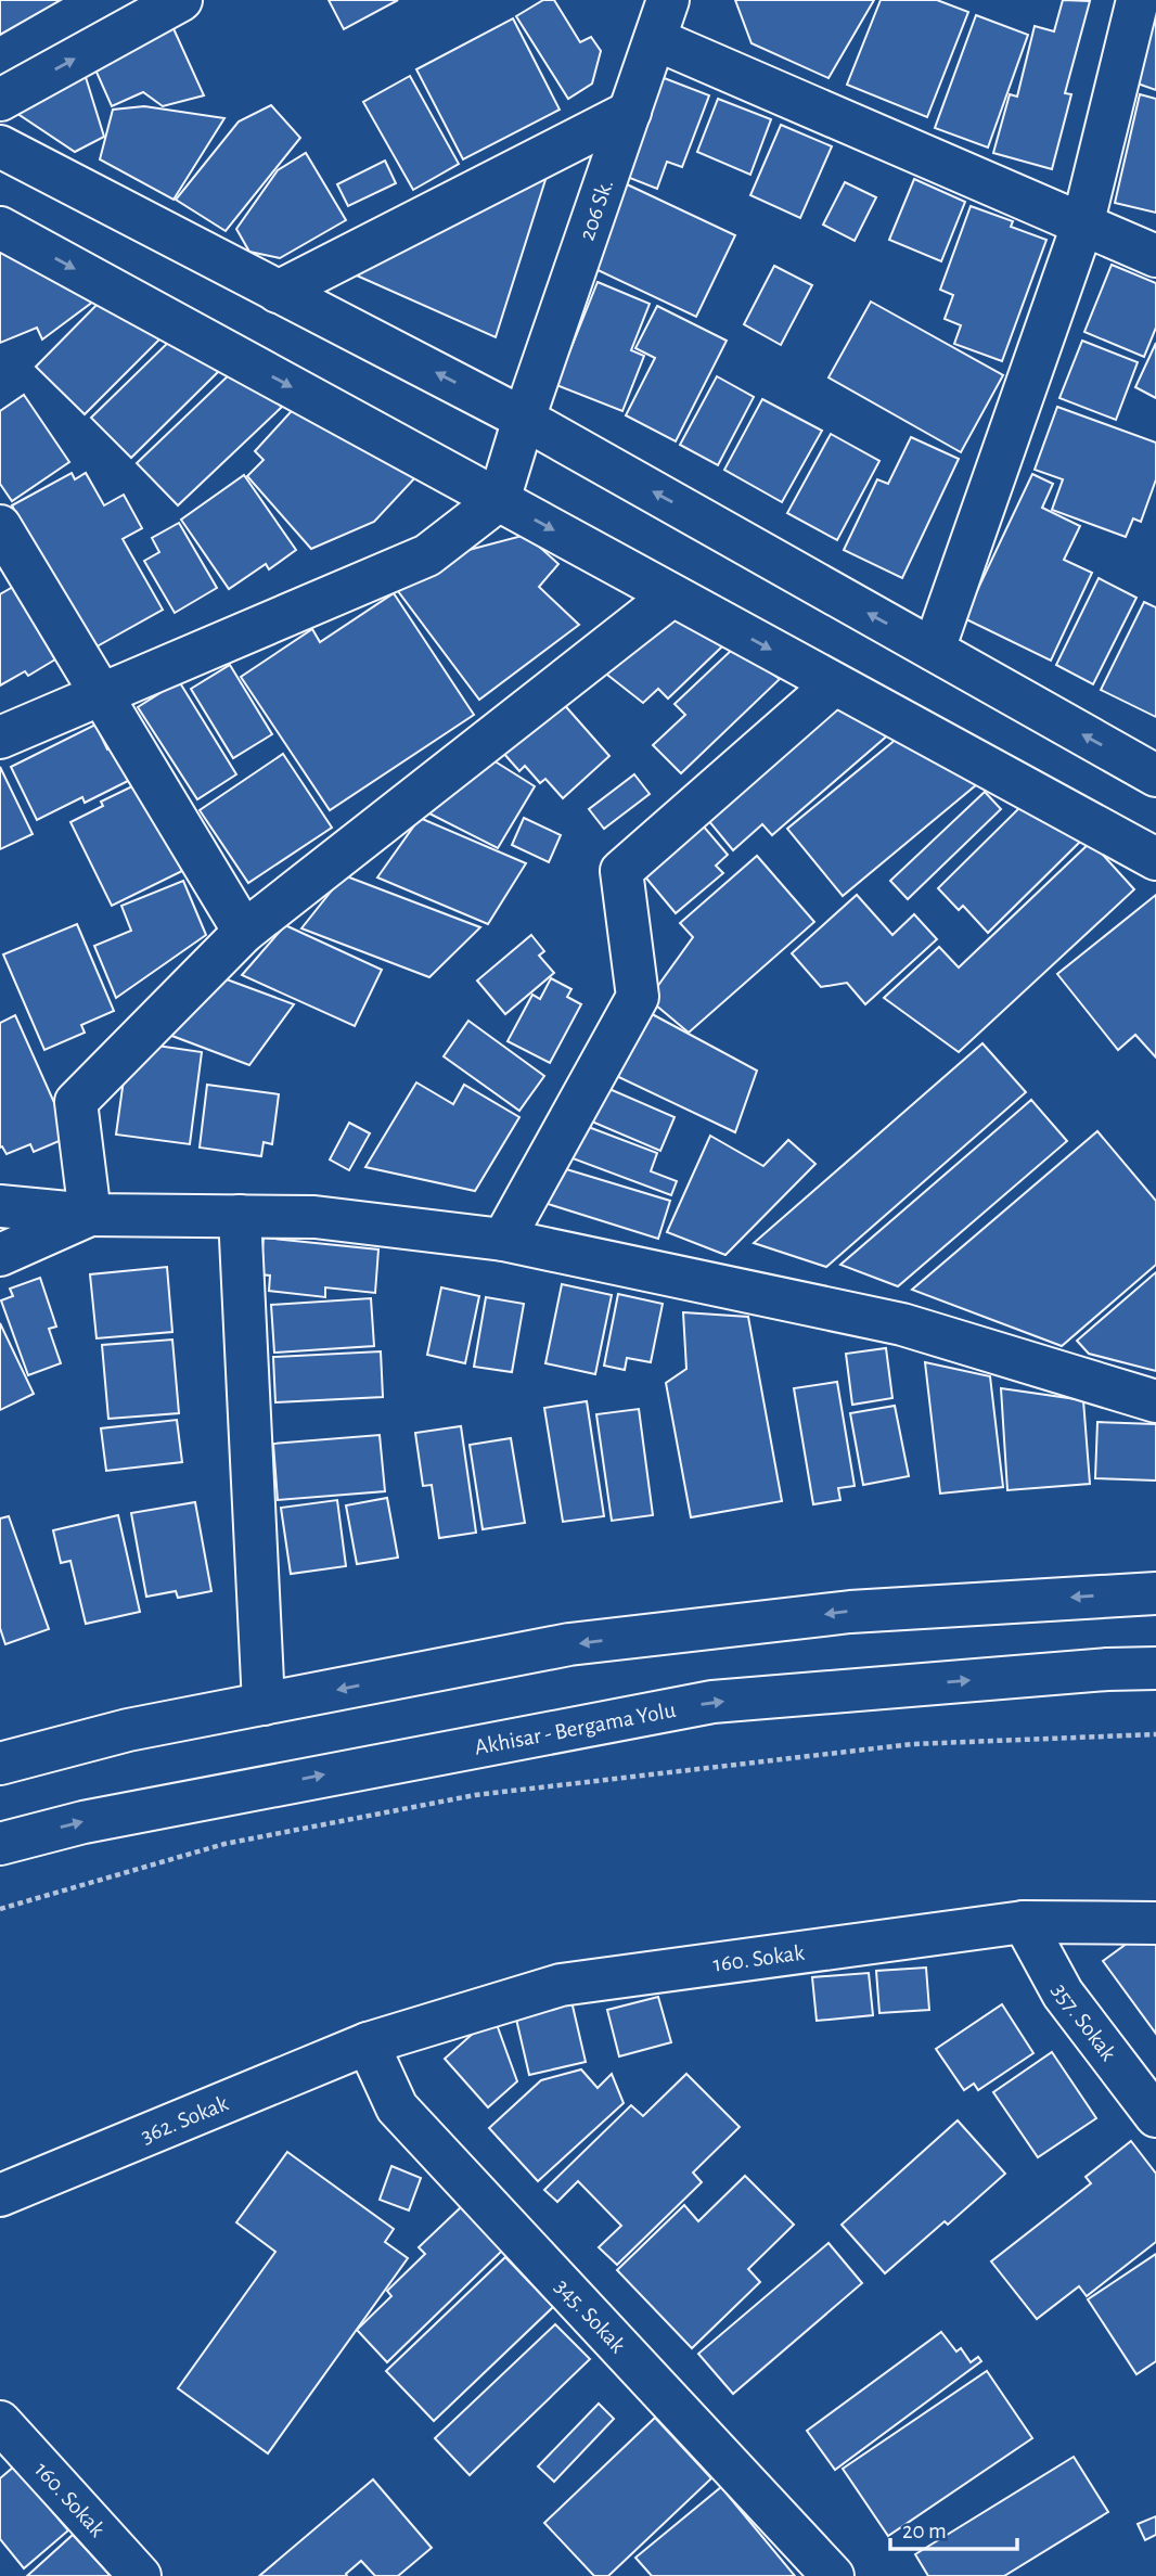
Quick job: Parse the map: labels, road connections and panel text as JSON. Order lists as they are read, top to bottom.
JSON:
{
  "streets": {
    "street": [
      "206 Sk.",
      "Akhisar - Bergama Yolu",
      "160. Sokak",
      "357. Sokak",
      "362. Sokak",
      "345. Sokak"
    ]
  },
  "crossings": [
    ["160. Sokak", "357. Sokak"],
    ["160. Sokak", "362. Sokak"],
    ["160. Sokak", "345. Sokak"],
    ["362. Sokak", "345. Sokak"]
  ],
  "scale_bar": "20 m"
}
